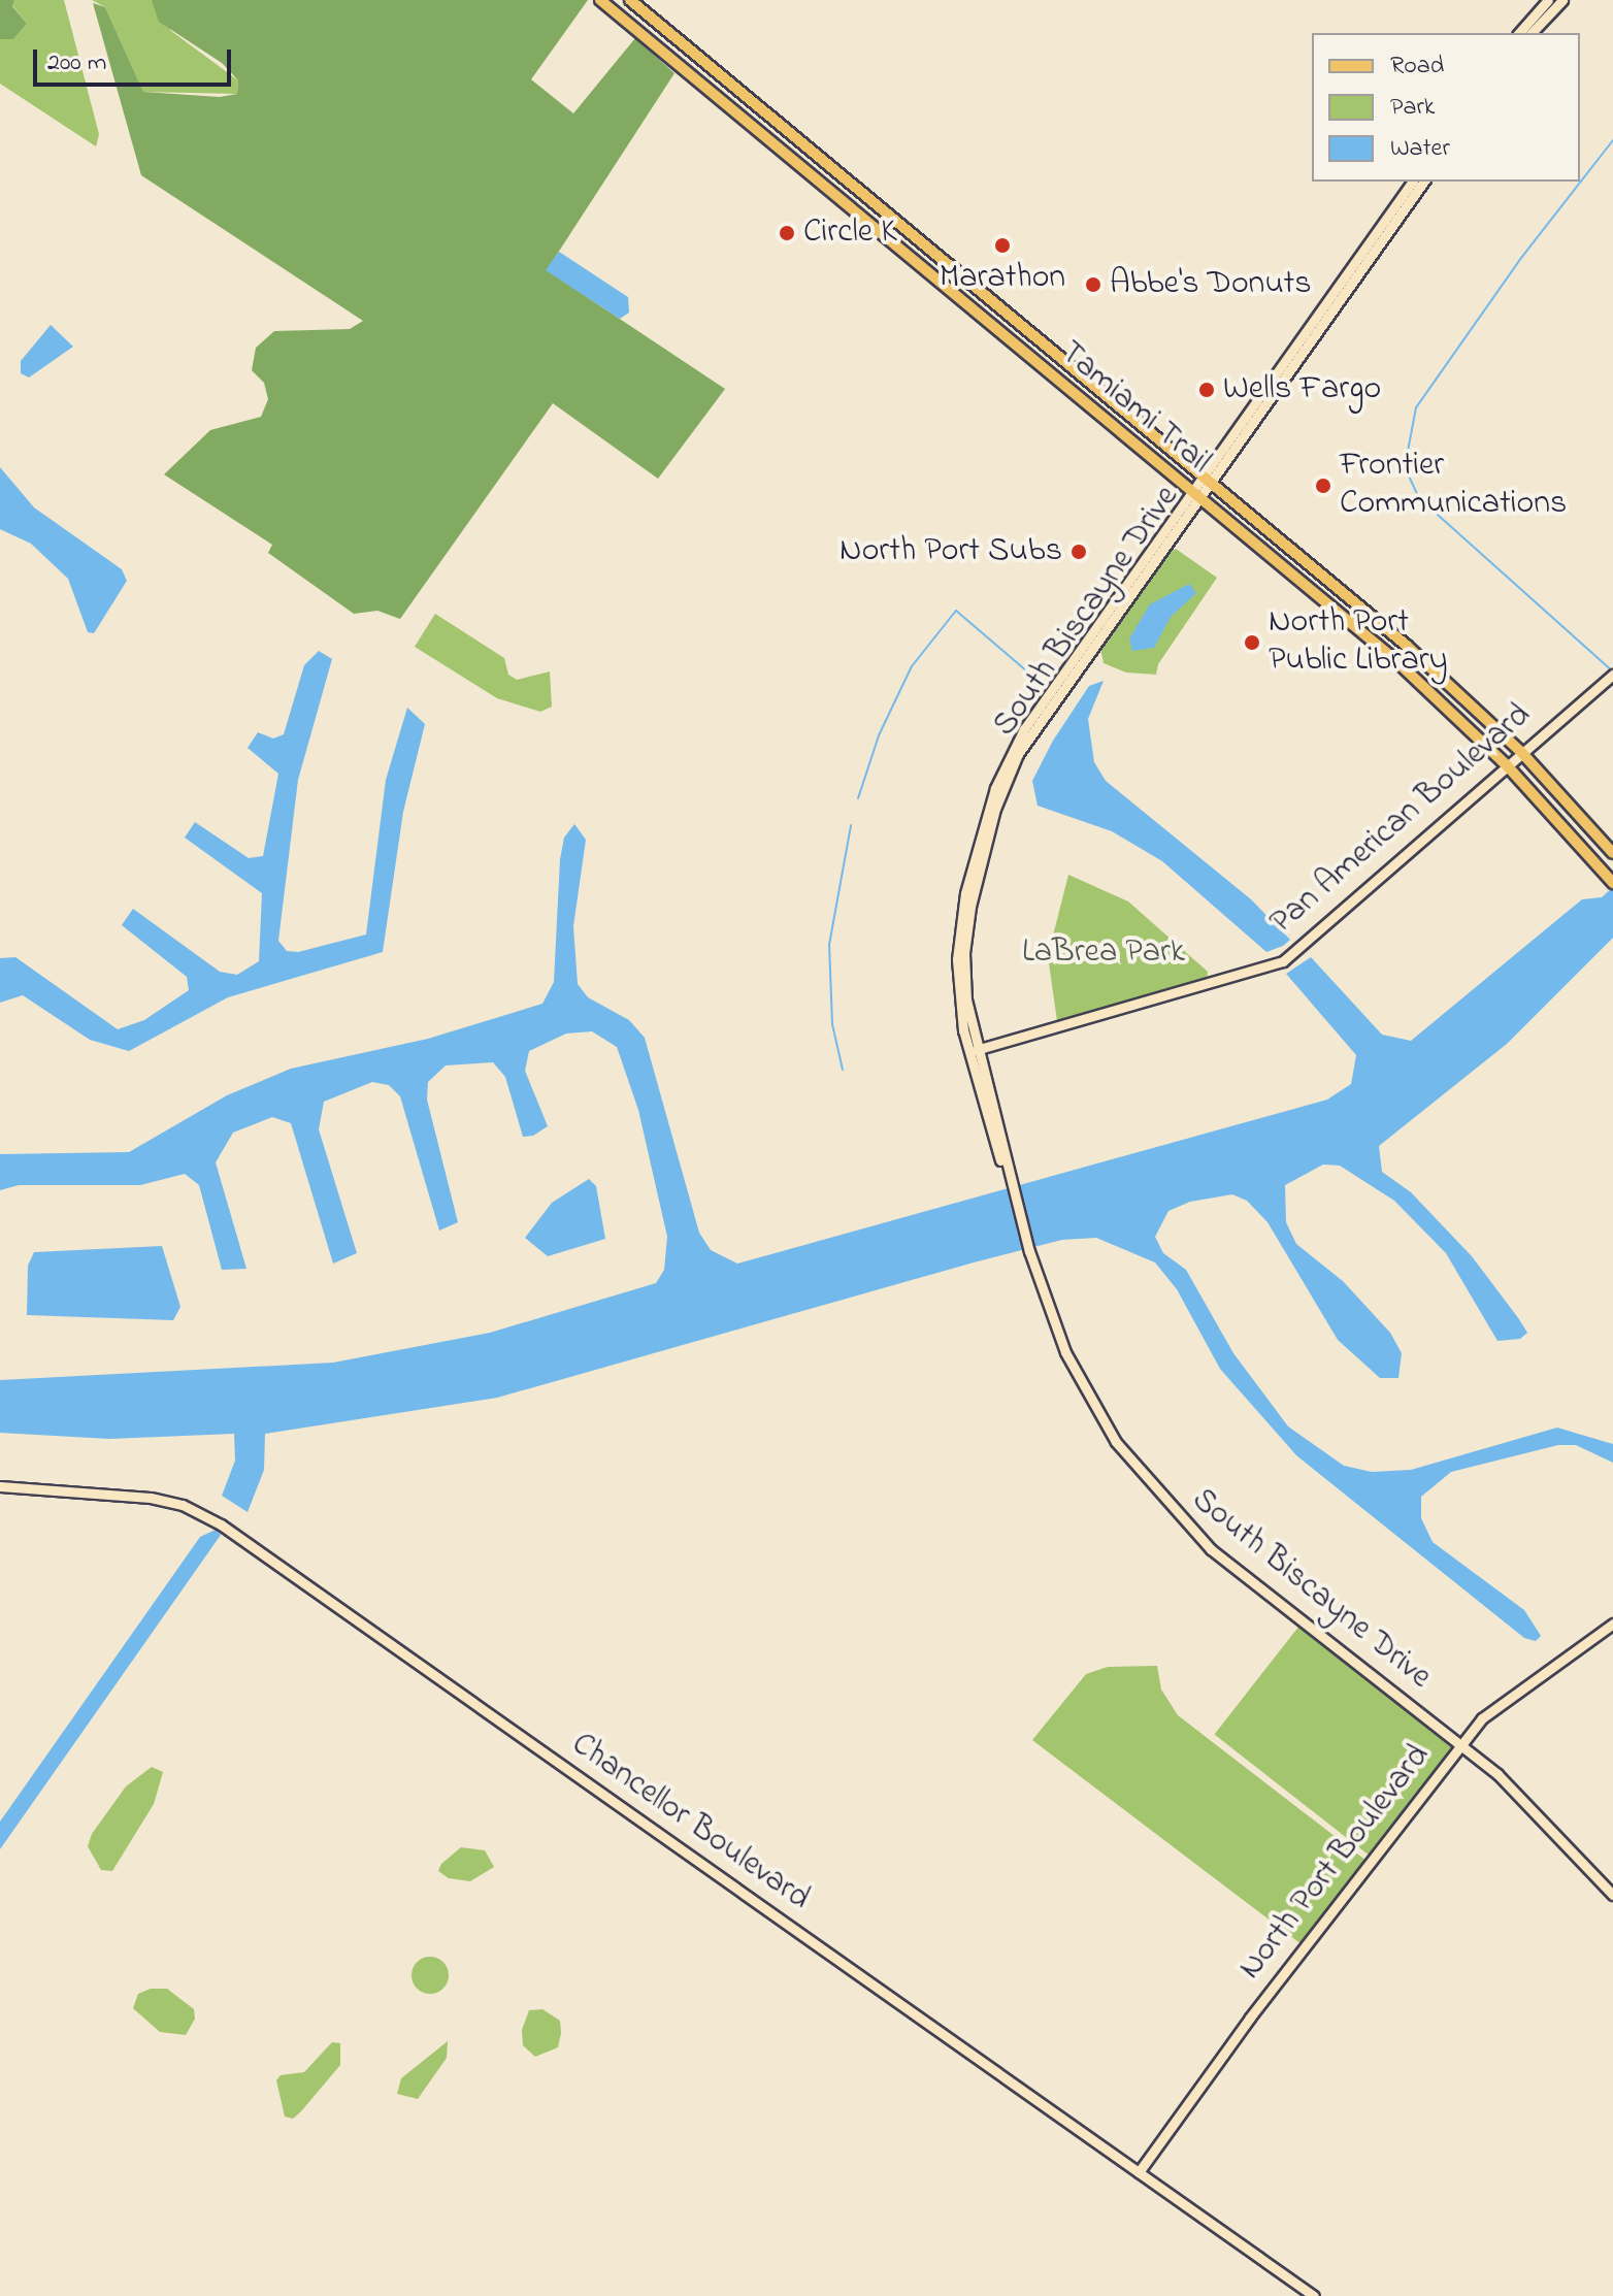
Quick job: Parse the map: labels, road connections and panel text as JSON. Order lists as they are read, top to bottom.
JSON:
{
  "streets": {
    "main road": ["Tamiami Trail"],
    "street": [
      "South Biscayne Drive",
      "Pan American Boulevard",
      "Chancellor Boulevard",
      "North Port Boulevard"
    ]
  },
  "crossings": [
    ["Tamiami Trail", "South Biscayne Drive"],
    ["Tamiami Trail", "Pan American Boulevard"],
    ["South Biscayne Drive", "Pan American Boulevard"],
    ["South Biscayne Drive", "North Port Boulevard"],
    ["Chancellor Boulevard", "North Port Boulevard"]
  ],
  "parks": ["LaBrea Park"],
  "places": [
    "Circle K",
    "Marathon",
    "Abbe's Donuts",
    "Wells Fargo",
    "Frontier Communications",
    "North Port Subs",
    "North Port Public Library"
  ],
  "legend": ["Road", "Park", "Water"],
  "scale_bar": "200 m"
}
